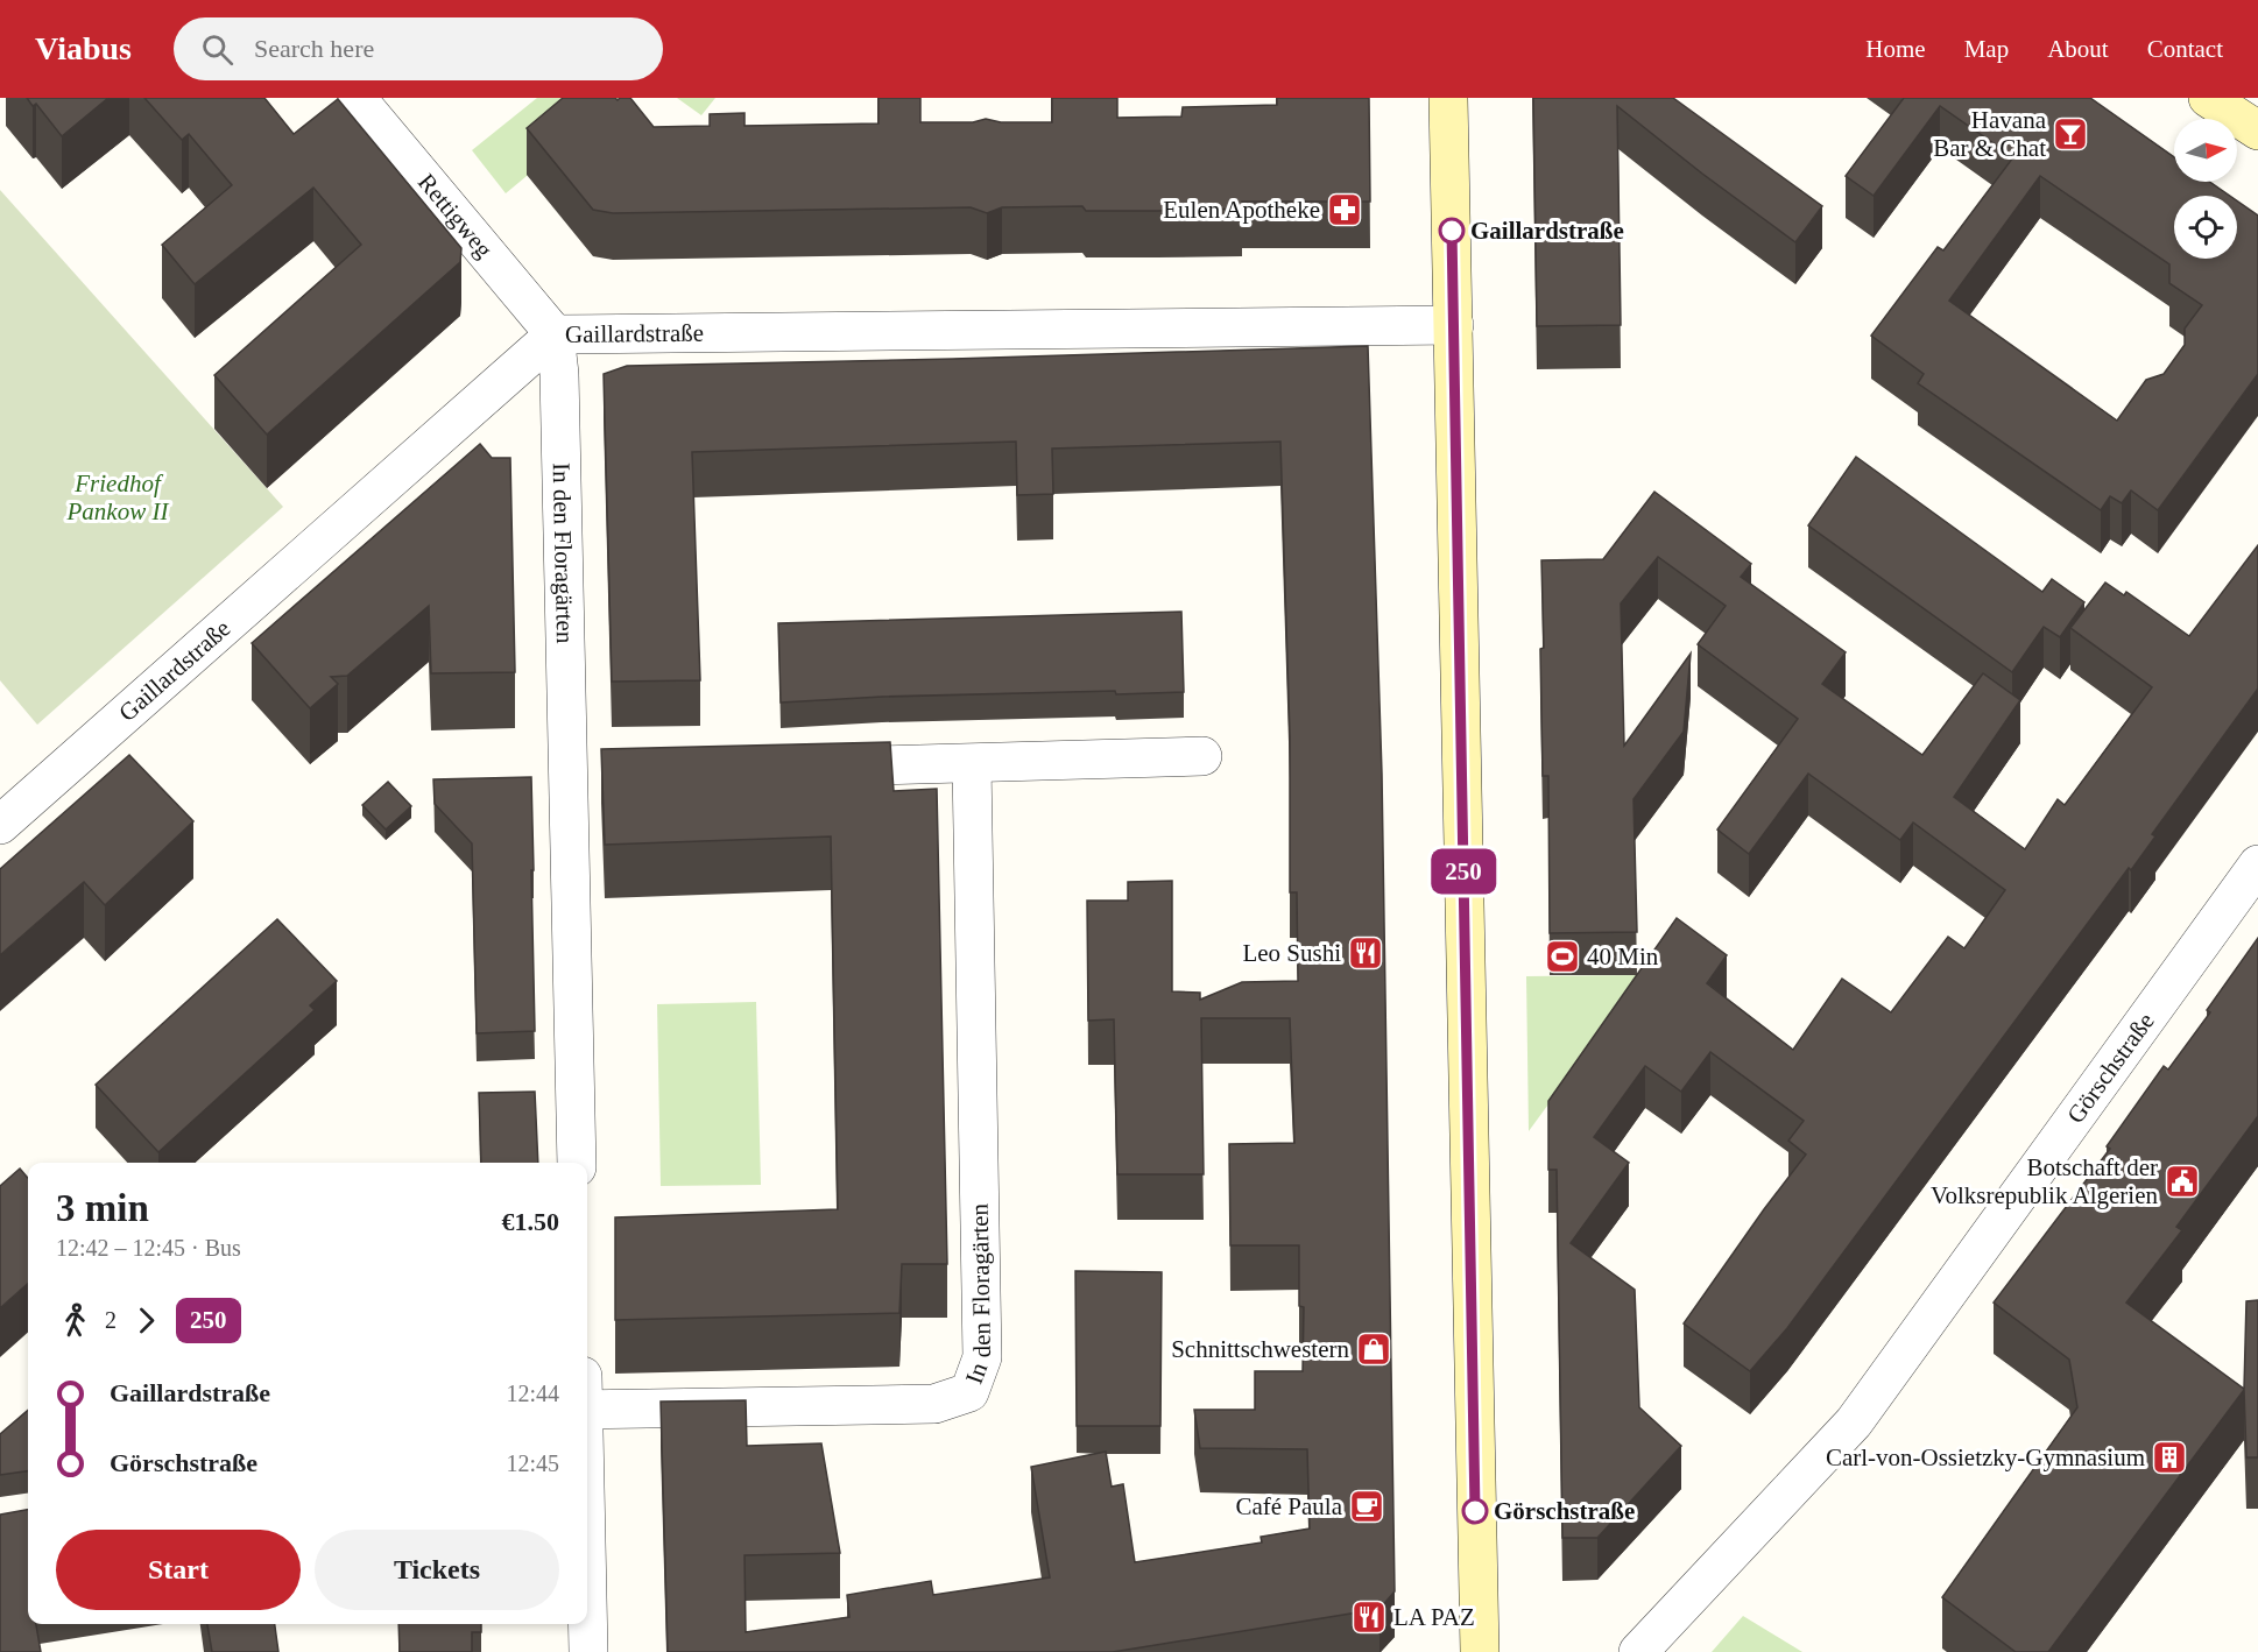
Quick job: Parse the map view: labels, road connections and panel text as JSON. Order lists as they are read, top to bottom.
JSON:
{
  "streets": {
    "street": [
      "Rettigweg",
      "Gaillardstraße",
      "In den Floragärten",
      "Görschstraße"
    ]
  },
  "crossings": [
    ["Rettigweg", "Gaillardstraße"],
    ["Rettigweg", "In den Floragärten"],
    ["Gaillardstraße", "In den Floragärten"]
  ],
  "parks": ["Friedhof Pankow II"],
  "places": {
    "bar": ["Havana Bar & Chat"],
    "pharmacy": ["Eulen Apotheke"],
    "other": ["Gaillardstraße", "Görschstraße"],
    "restaurant": ["Leo Sushi", "LA PAZ"],
    "sports": ["40 Min"],
    "public building": ["Botschaft der Volksrepublik Algerien"],
    "shop": ["Schnittschwestern"],
    "building": ["Carl-von-Ossietzky-Gymnasium"],
    "cafe": ["Café Paula"]
  },
  "lines": ["bus line 250"],
  "north": "right",
  "page": {
    "header": "Viabus",
    "search": "Search here",
    "nav": [
      "Home",
      "Map",
      "About",
      "Contact"
    ],
    "on_map": "250",
    "heading": ["3 min", "12:42 – 12:45 · Bus", "€1.50"],
    "legs": ["2", "250"],
    "list": [
      {
        "name": "Gaillardstraße",
        "value": "12:44"
      },
      {
        "name": "Görschstraße",
        "value": "12:45"
      }
    ],
    "buttons": ["Start", "Tickets"]
  }
}
